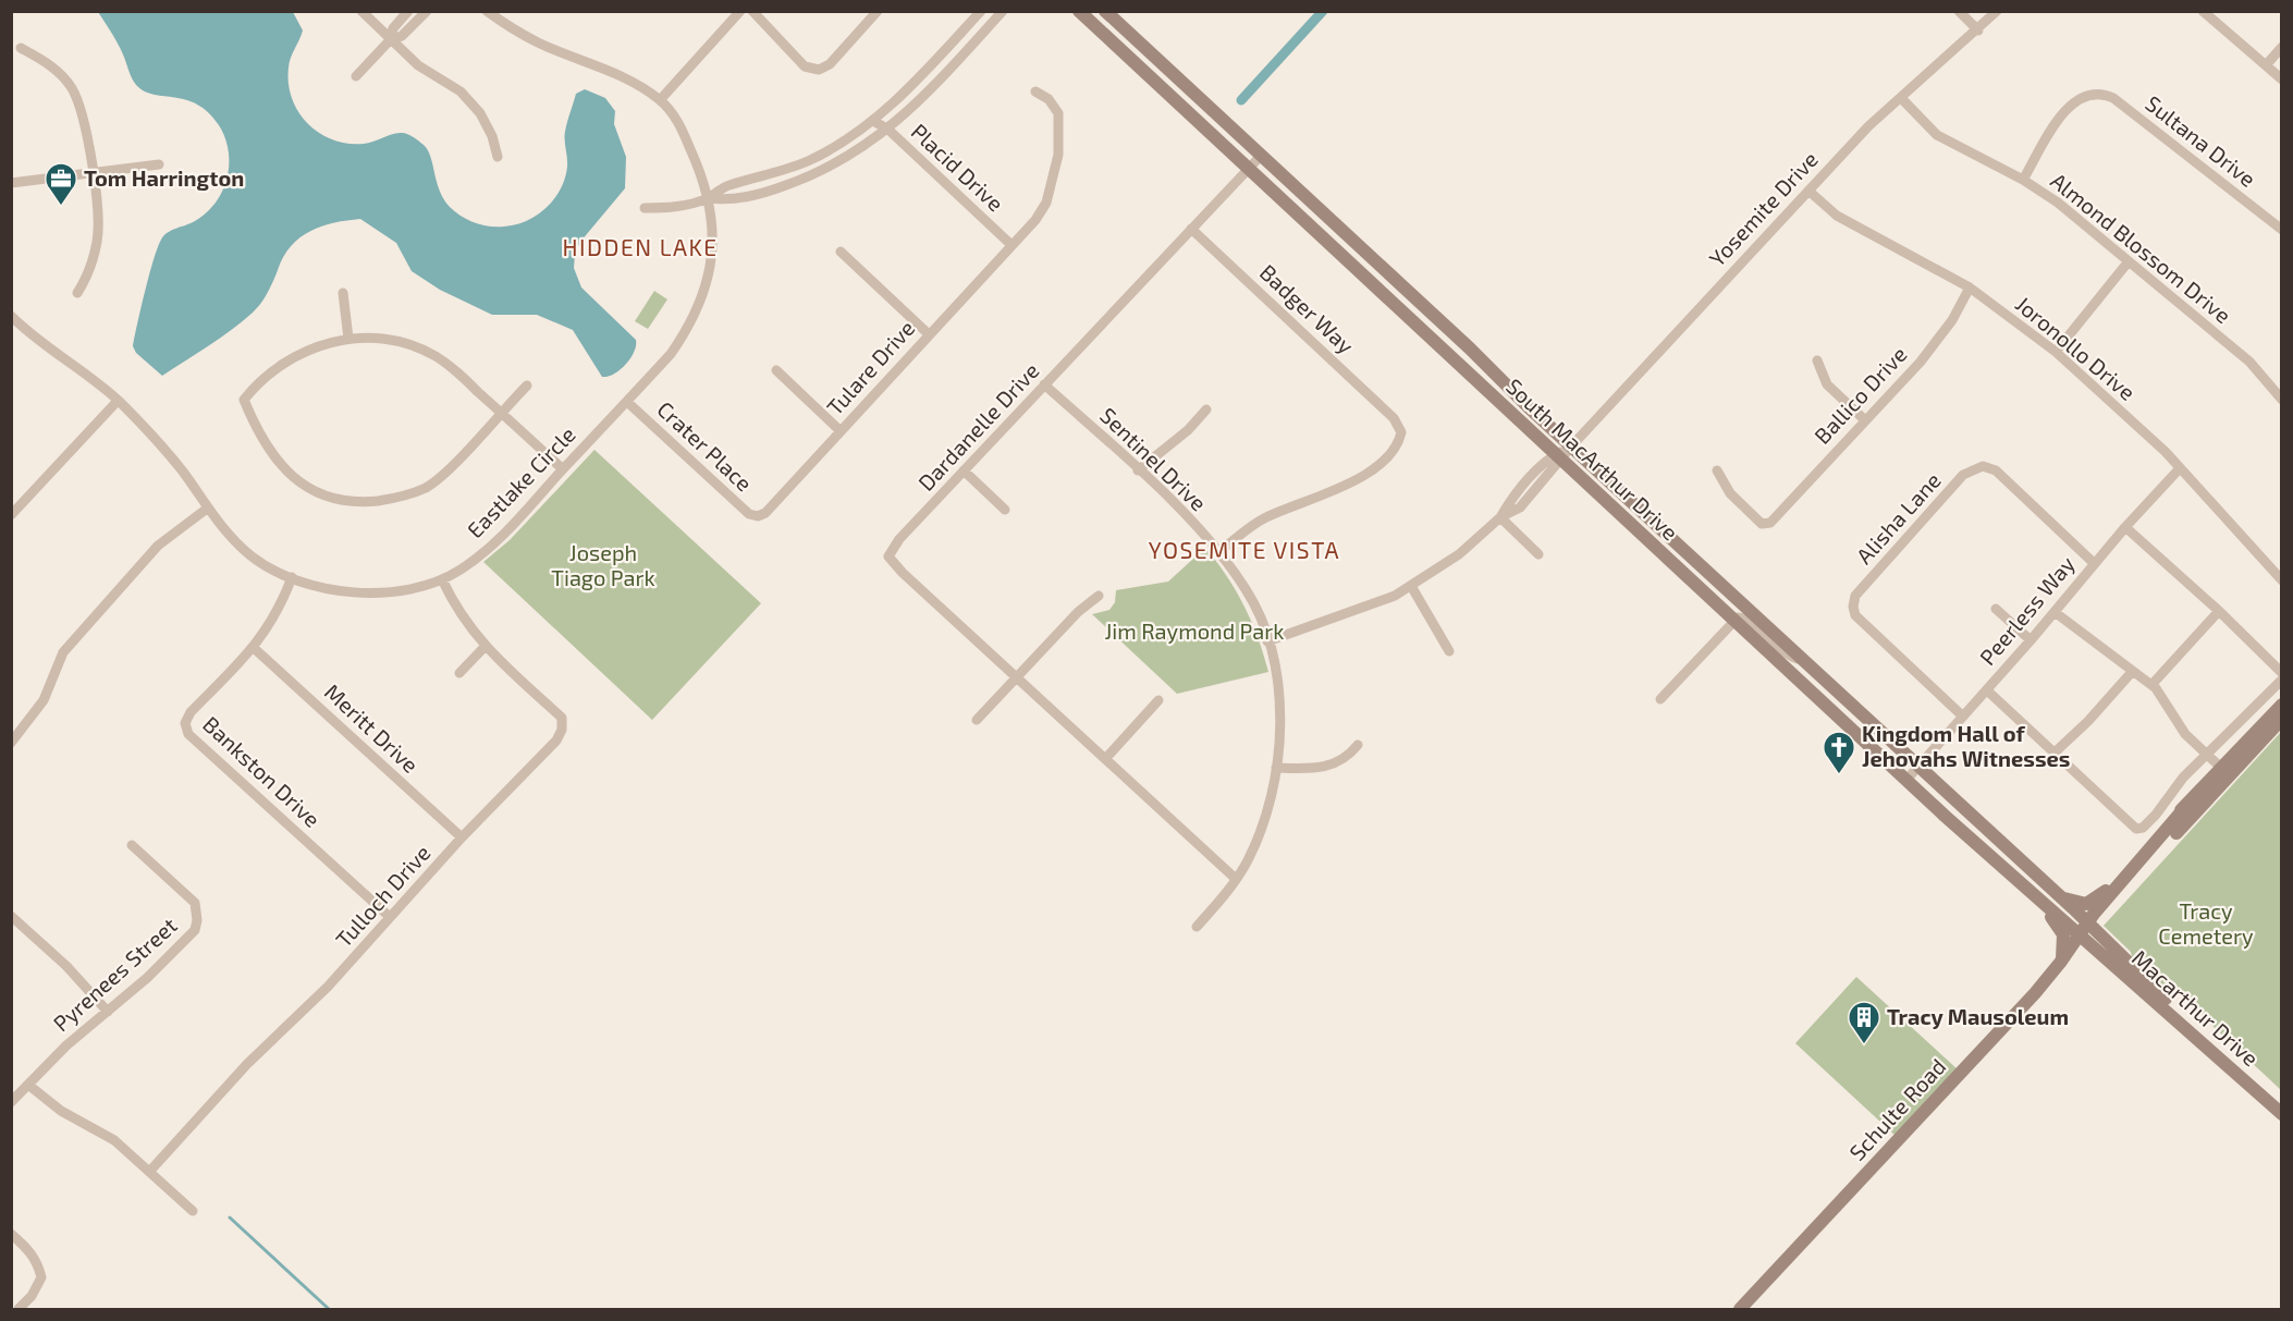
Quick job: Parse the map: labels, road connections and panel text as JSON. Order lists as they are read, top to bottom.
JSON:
{
  "streets": {
    "main road": ["South MacArthur Drive", "Macarthur Drive", "Schulte Road"],
    "street": [
      "Sultana Drive",
      "Placid Drive",
      "Yosemite Drive",
      "Almond Blossom Drive",
      "Badger Way",
      "Joronollo Drive",
      "Tulare Drive",
      "Ballico Drive",
      "Dardanelle Drive",
      "Crater Place",
      "Sentinel Drive",
      "Eastlake Circle",
      "Alisha Lane",
      "Peerless Way",
      "Meritt Drive",
      "Bankston Drive",
      "Tulloch Drive",
      "Pyrenees Street"
    ]
  },
  "crossings": [
    ["Sultana Drive", "Almond Blossom Drive"],
    ["Placid Drive", "Tulare Drive"],
    ["Yosemite Drive", "Almond Blossom Drive"],
    ["Yosemite Drive", "Joronollo Drive"],
    ["Yosemite Drive", "Sentinel Drive"],
    ["Yosemite Drive", "South MacArthur Drive"],
    ["Badger Way", "Dardanelle Drive"],
    ["Badger Way", "Sentinel Drive"],
    ["Joronollo Drive", "Ballico Drive"],
    ["Joronollo Drive", "Peerless Way"],
    ["Tulare Drive", "Crater Place"],
    ["Dardanelle Drive", "Sentinel Drive"],
    ["Dardanelle Drive", "South MacArthur Drive"],
    ["Crater Place", "Eastlake Circle"],
    ["South MacArthur Drive", "Peerless Way"],
    ["South MacArthur Drive", "Macarthur Drive"],
    ["South MacArthur Drive", "Schulte Road"],
    ["Eastlake Circle", "Tulloch Drive"],
    ["Alisha Lane", "Peerless Way"],
    ["Meritt Drive", "Bankston Drive"],
    ["Meritt Drive", "Tulloch Drive"],
    ["Bankston Drive", "Tulloch Drive"],
    ["Macarthur Drive", "Schulte Road"]
  ],
  "districts": ["HIDDEN LAKE", "YOSEMITE VISTA"],
  "parks": ["Joseph Tiago Park", "Jim Raymond Park", "Tracy Cemetery"],
  "places": {
    "office": ["Tom Harrington"],
    "church": ["Kingdom Hall of Jehovahs Witnesses"],
    "building": ["Tracy Mausoleum"]
  }
}
